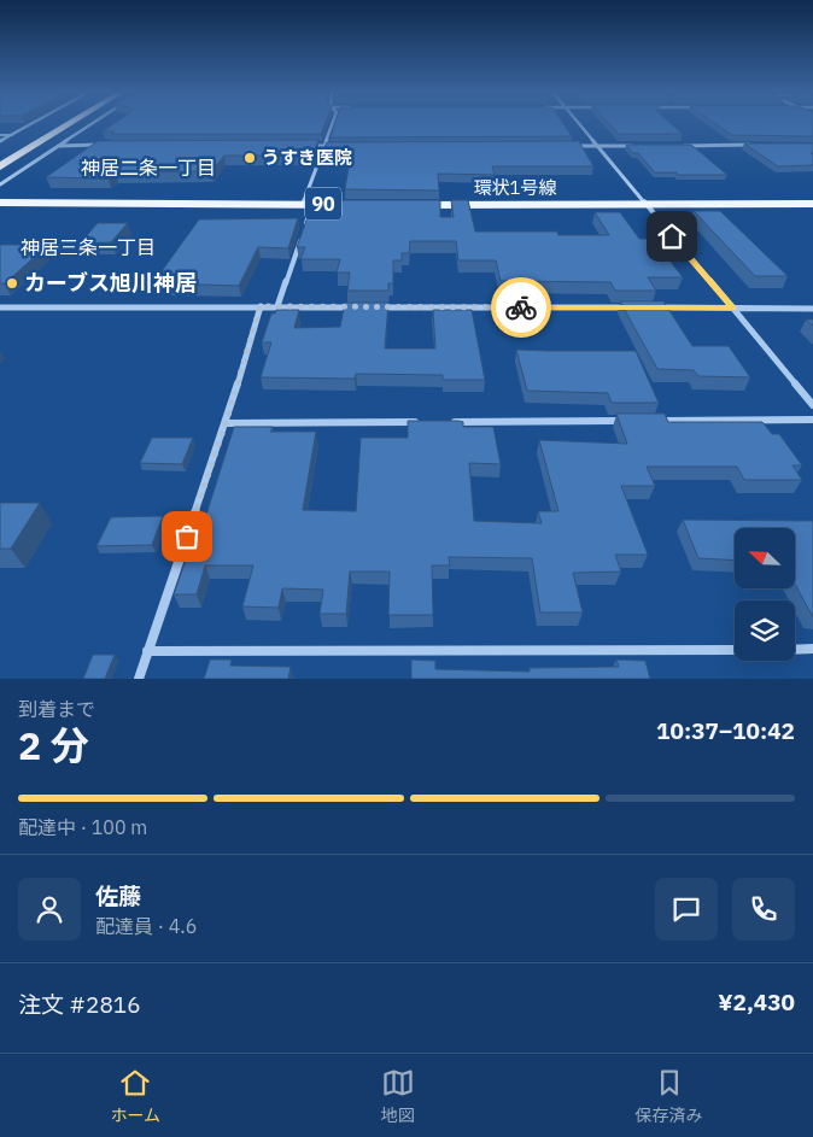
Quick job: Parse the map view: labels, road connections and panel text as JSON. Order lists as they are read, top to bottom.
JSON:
{
  "streets": {
    "main road": ["環状1号線", "90"]
  },
  "districts": ["神居二条一丁目", "神居三条一丁目"],
  "places": ["うすき医院", "カーブス旭川神居"],
  "north": "top left",
  "page": {
    "heading": ["2 分", "到着まで", "10:37–10:42"],
    "panel": [
      "佐藤",
      "配達員 · 4.6",
      "注文 #2816",
      "¥2,430"
    ],
    "bar": "配達中 · 100 m",
    "tabs": ["ホーム", "地図", "保存済み"]
  }
}
